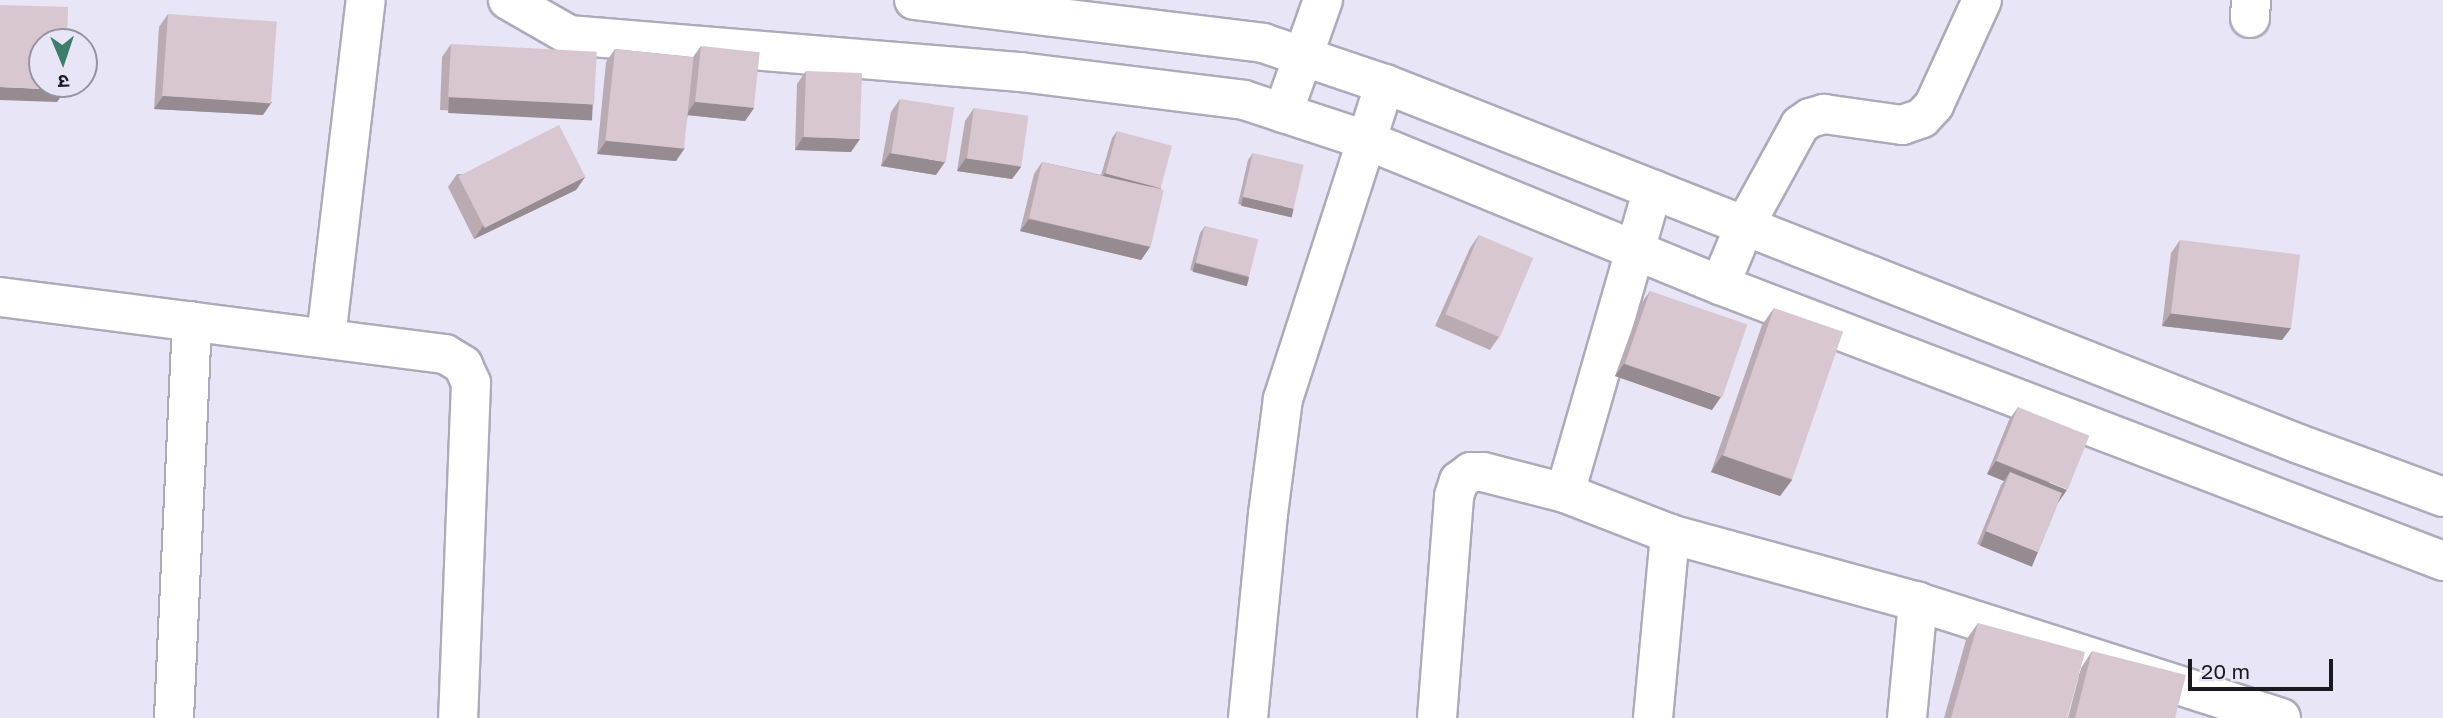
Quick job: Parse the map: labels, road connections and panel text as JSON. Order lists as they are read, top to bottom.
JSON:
{
  "scale_bar": "20 m",
  "north": "bottom"
}
